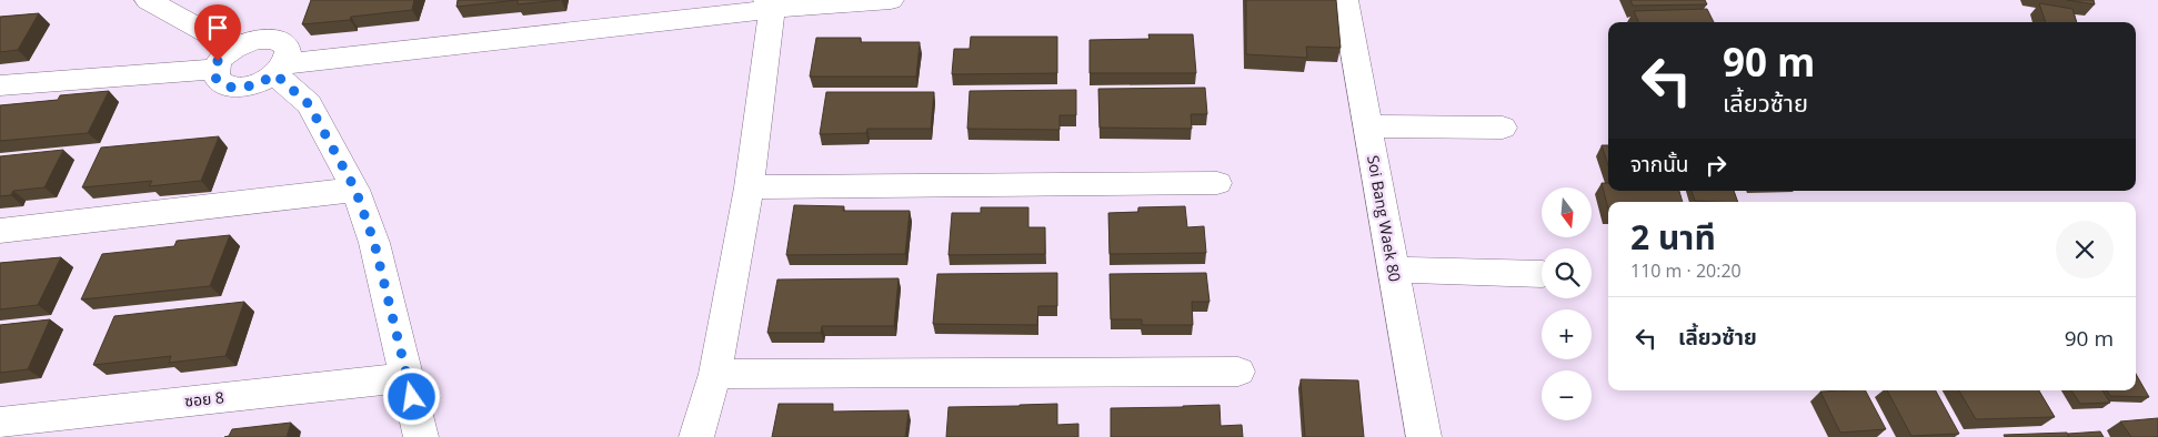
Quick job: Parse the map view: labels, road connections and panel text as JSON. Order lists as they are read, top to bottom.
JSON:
{
  "streets": {
    "street": ["Soi Bang Waek 80", "ซอย 8"]
  },
  "north": "bottom",
  "page": {
    "turn": ["90 m", "เลี้ยวซ้าย"],
    "then": "จากนั้น",
    "map_buttons": ["+", "−"],
    "heading": ["2 นาที", "110 m · 20:20"],
    "list": [
      {
        "name": "เลี้ยวซ้าย",
        "value": "90 m"
      }
    ]
  }
}
